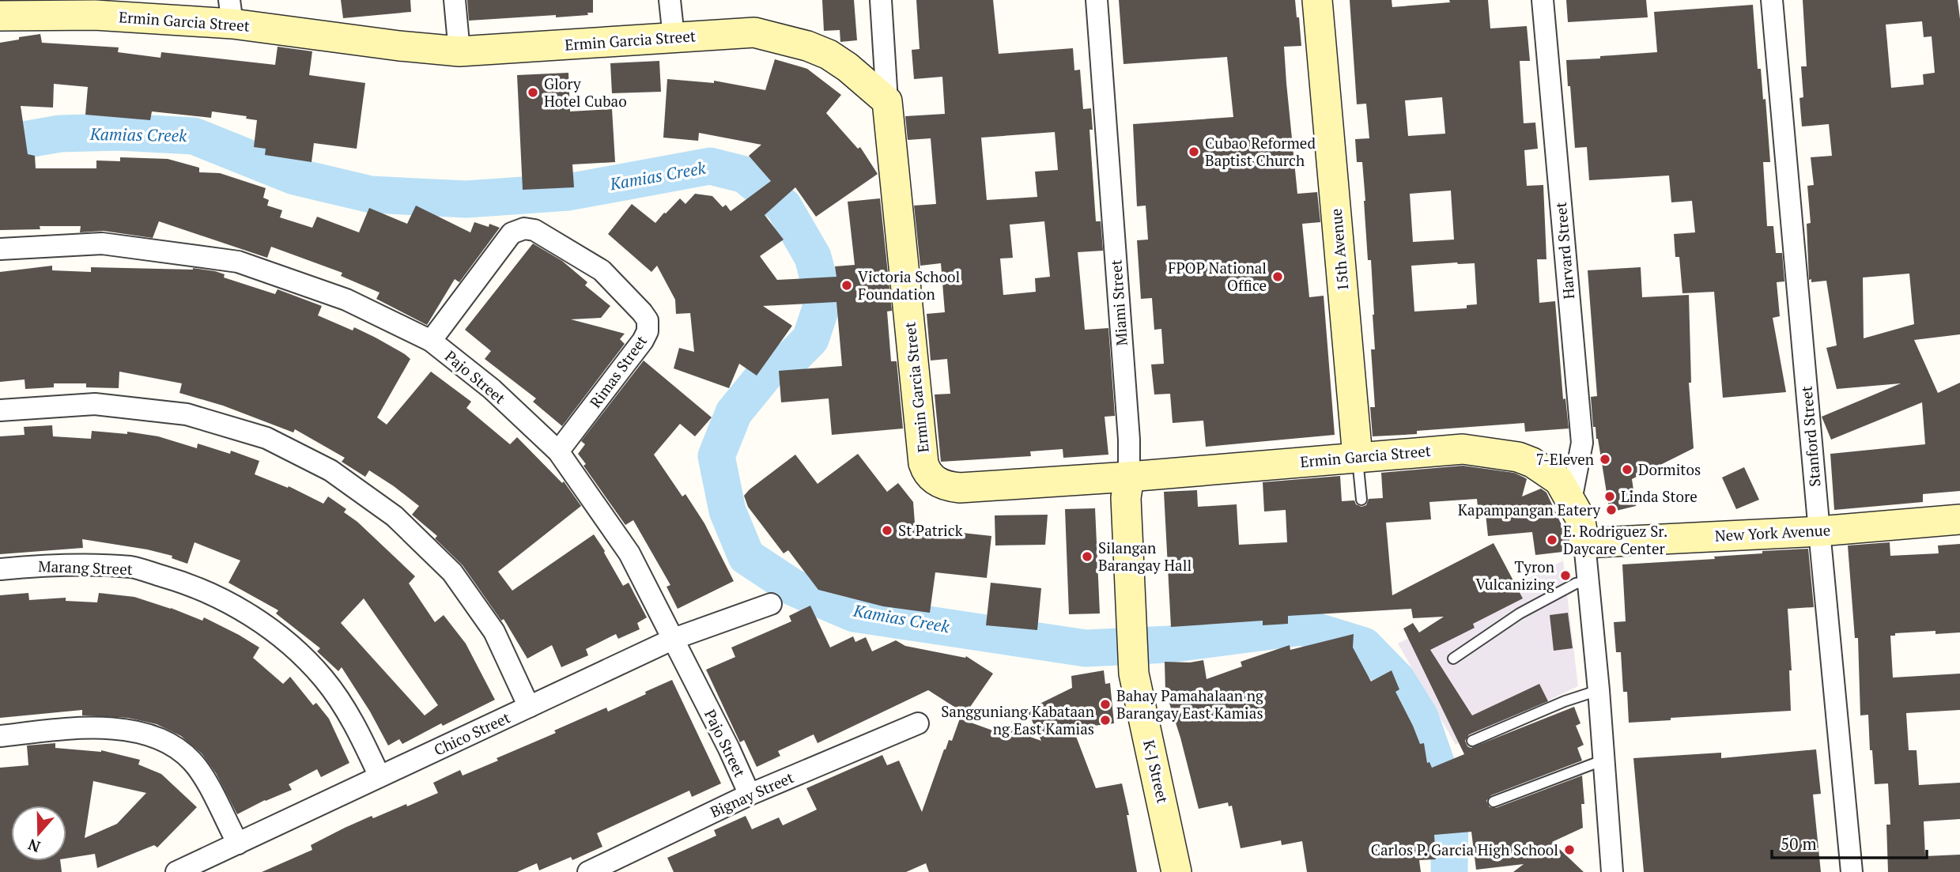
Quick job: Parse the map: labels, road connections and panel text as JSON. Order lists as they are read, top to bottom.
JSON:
{
  "streets": {
    "street": [
      "Ermin Garcia Street",
      "15th Avenue",
      "Harvard Street",
      "Miami Street",
      "Rimas Street",
      "Pajo Street",
      "Stanford Street",
      "New York Avenue",
      "Marang Street",
      "Chico Street",
      "K-J Street",
      "Bignay Street"
    ]
  },
  "crossings": [
    ["Ermin Garcia Street", "15th Avenue"],
    ["Ermin Garcia Street", "Harvard Street"],
    ["Ermin Garcia Street", "Miami Street"],
    ["Ermin Garcia Street", "New York Avenue"],
    ["Miami Street", "K-J Street"],
    ["Rimas Street", "Pajo Street"],
    ["Pajo Street", "Chico Street"],
    ["Pajo Street", "Bignay Street"],
    ["Stanford Street", "New York Avenue"],
    ["Marang Street", "Chico Street"]
  ],
  "water": ["Kamias Creek"],
  "places": [
    "Glory Hotel Cubao",
    "Cubao Reformed Baptist Church",
    "FPOP National Office",
    "Victoria School Foundation",
    "7-Eleven",
    "Dormitos",
    "Linda Store",
    "Kapampangan Eatery",
    "St Patrick",
    "E. Rodriguez Sr. Daycare Center",
    "Silangan Barangay Hall",
    "Tyron Vulcanizing",
    "Bahay Pamahalaan ng Barangay East Kamias",
    "Sangguniang Kabataan ng East Kamias",
    "Carlos P. Garcia High School"
  ],
  "scale_bar": "50 m",
  "north": "bottom"
}
